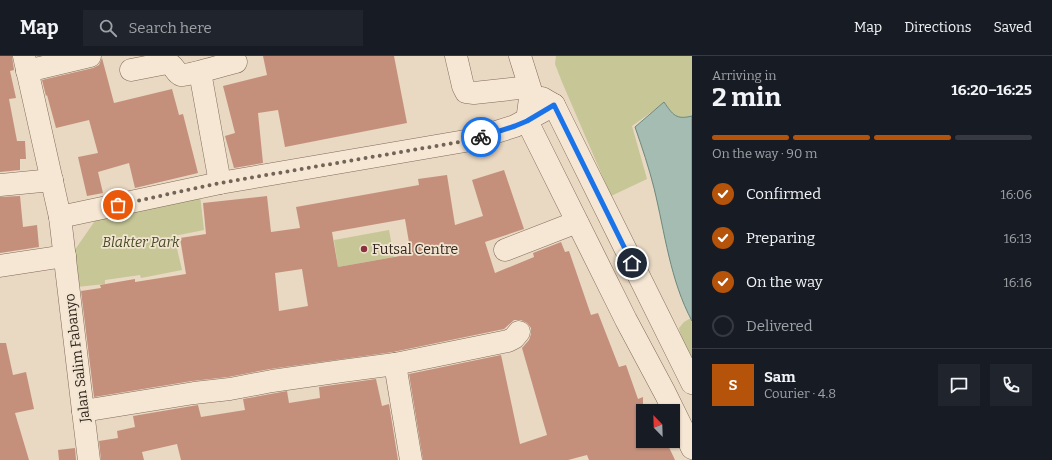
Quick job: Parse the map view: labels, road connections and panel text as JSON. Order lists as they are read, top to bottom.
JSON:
{
  "streets": {
    "street": ["Jalan Salim Fabanyo"]
  },
  "parks": ["Blakter Park"],
  "places": ["Futsal Centre"],
  "north": "top left",
  "page": {
    "header": "Map",
    "search": "Search here",
    "nav": ["Map", "Directions", "Saved"],
    "heading": ["2 min", "Arriving in", "16:20–16:25"],
    "panel": ["Sam", "Courier · 4.8"],
    "bar": "On the way · 90 m",
    "list": [
      ["Confirmed", "16:06"],
      ["Preparing", "16:13"],
      ["On the way", "16:16"],
      "Delivered"
    ],
    "round": "S"
  }
}
